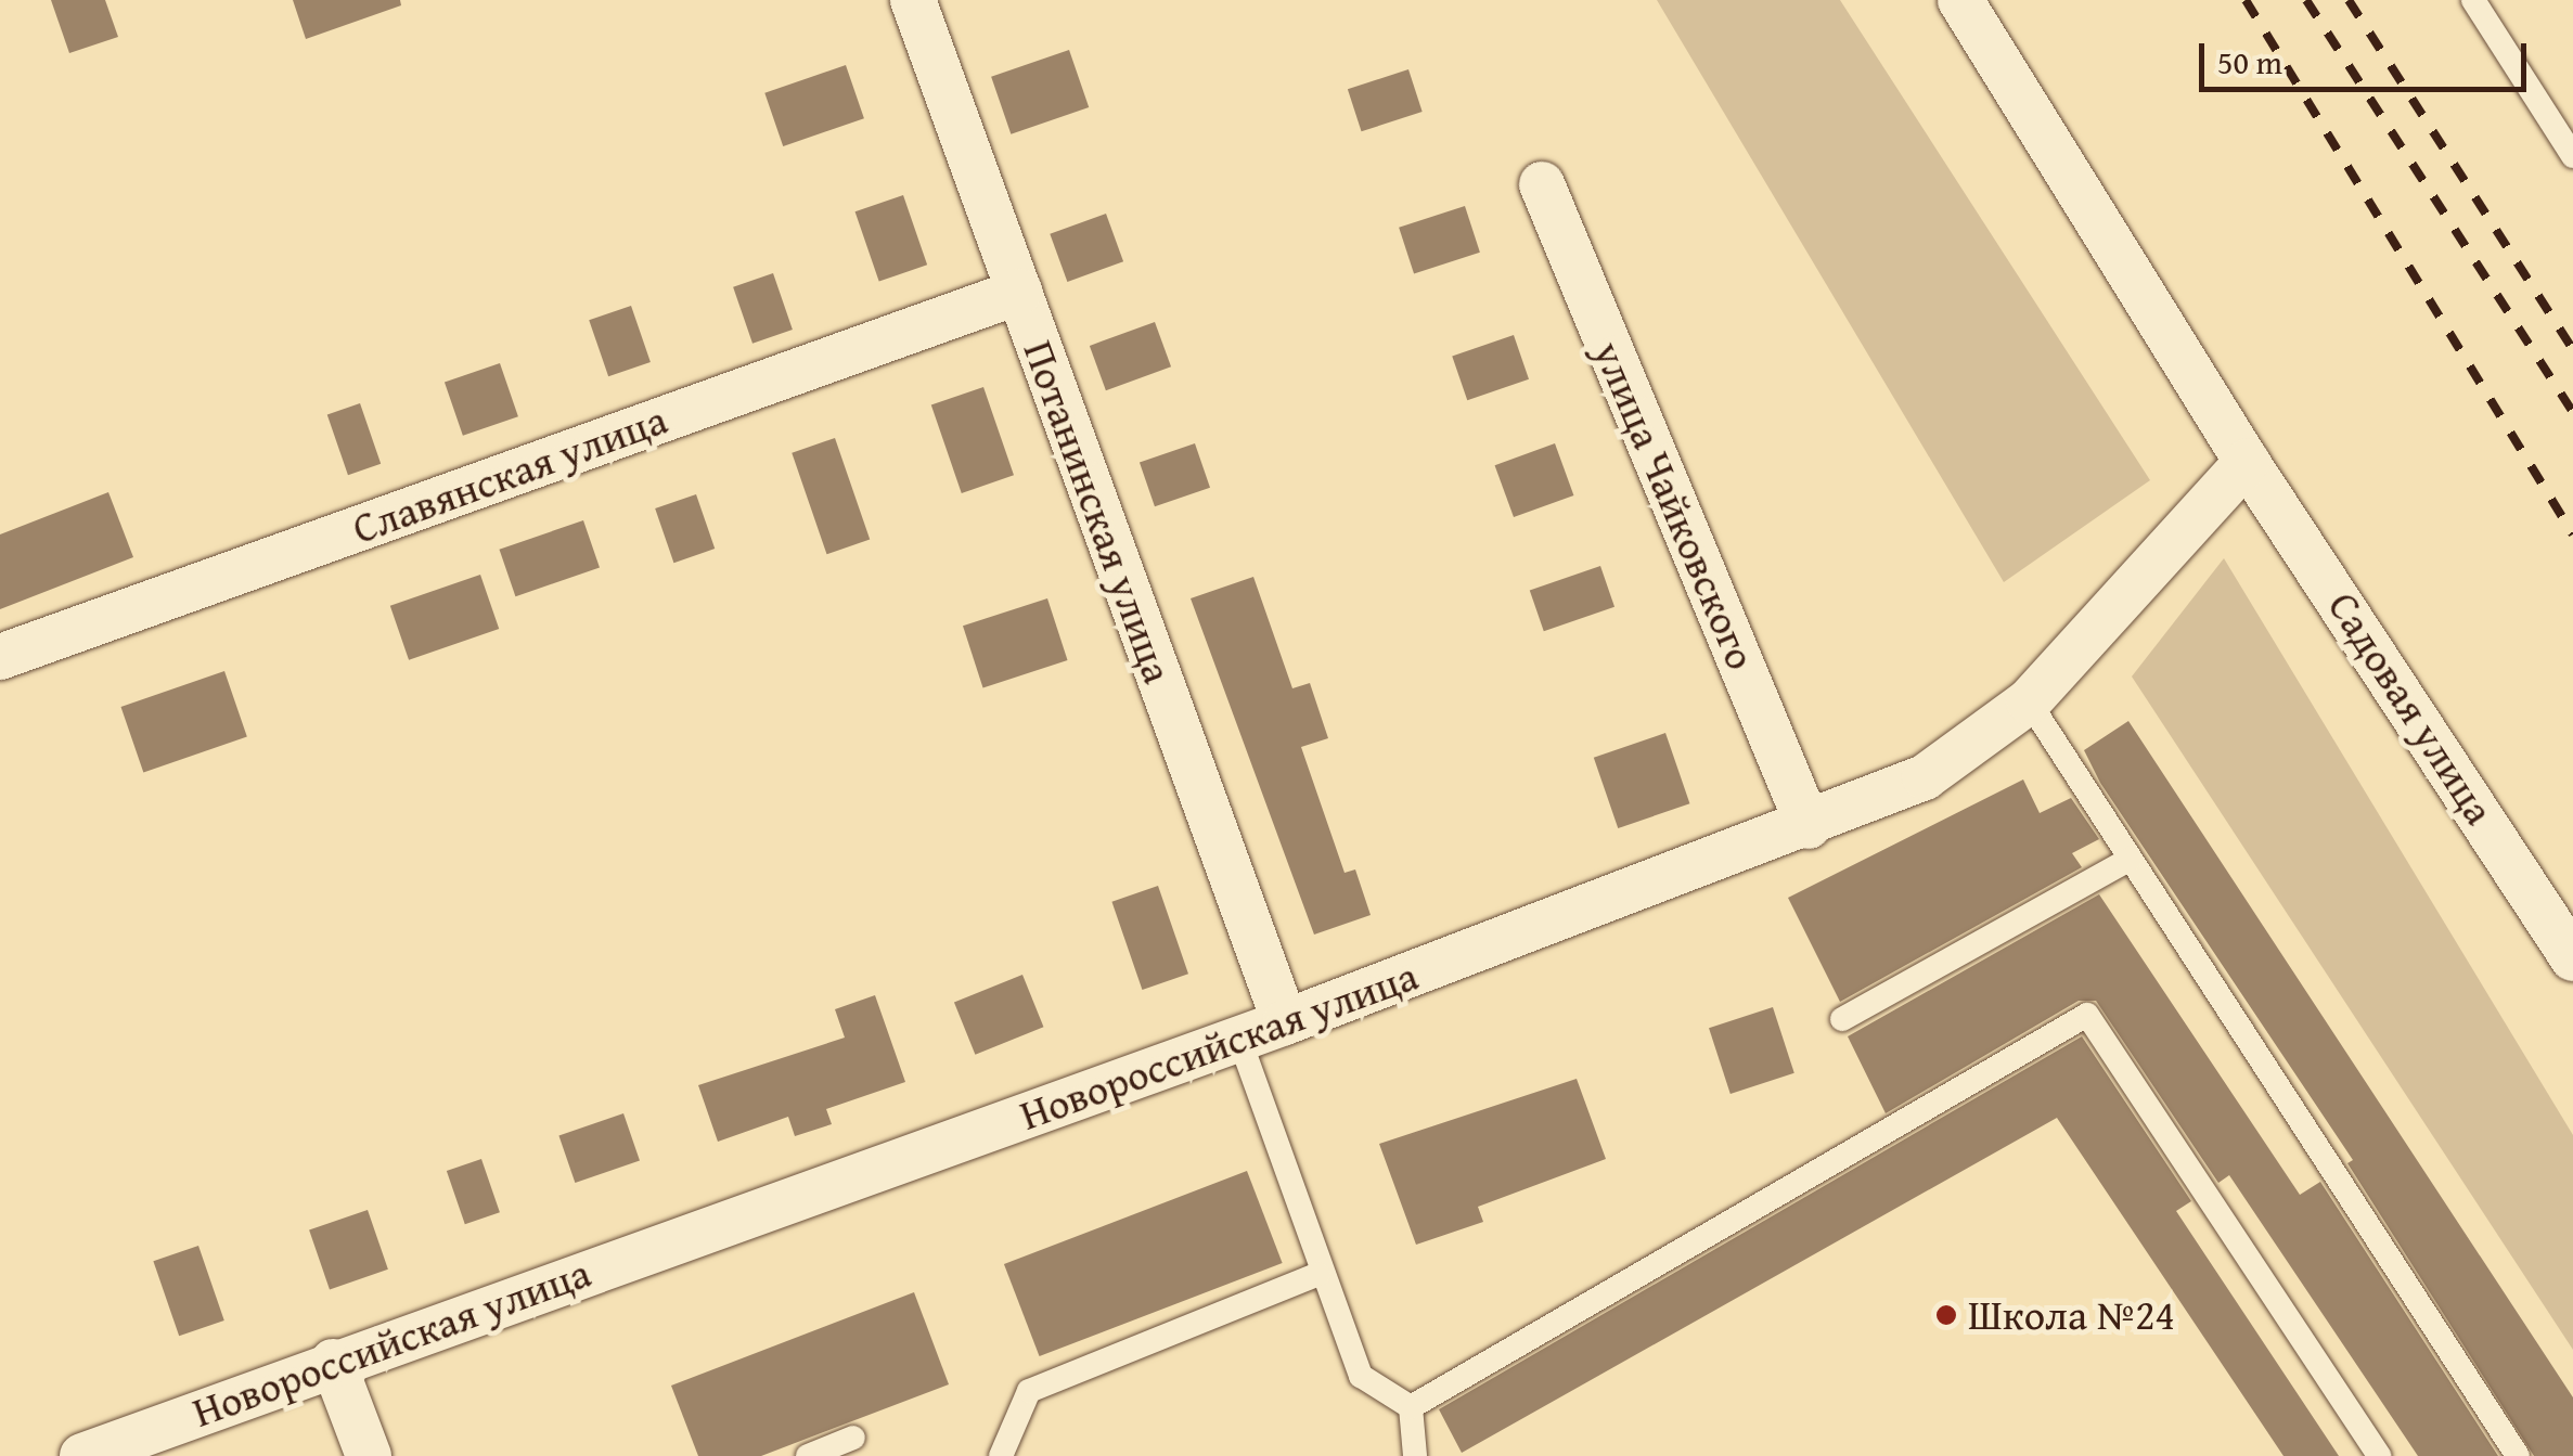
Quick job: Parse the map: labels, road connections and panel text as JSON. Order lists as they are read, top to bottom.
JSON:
{
  "streets": {
    "street": [
      "Славянская улица",
      "улица Чайковского",
      "Потанинская улица",
      "Садовая улица",
      "Новороссийская улица"
    ]
  },
  "crossings": [
    ["Славянская улица", "Потанинская улица"],
    ["улица Чайковского", "Новороссийская улица"],
    ["Потанинская улица", "Новороссийская улица"],
    ["Садовая улица", "Новороссийская улица"]
  ],
  "places": ["Школа №24"],
  "scale_bar": "50 m"
}
